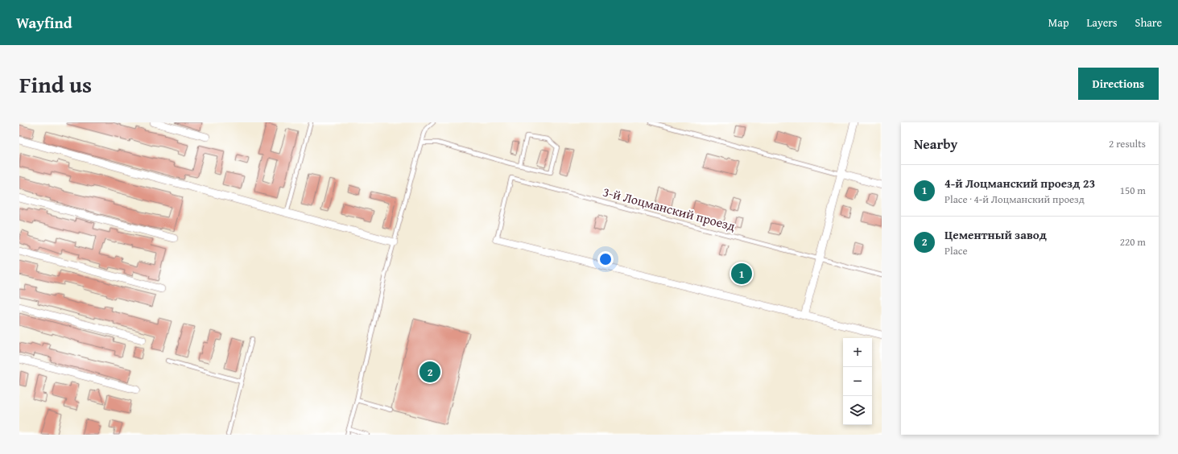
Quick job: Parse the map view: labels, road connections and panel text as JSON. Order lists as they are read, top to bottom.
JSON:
{
  "streets": {
    "lane": ["3-й Лоцманский проезд"]
  },
  "page": {
    "header": "Wayfind",
    "nav": ["Map", "Layers", "Share"],
    "title": "Find us",
    "buttons": "Directions",
    "heading": ["Nearby", "2 results"],
    "list": [
      {
        "mark": "1",
        "name": "4-й Лоцманский проезд 23",
        "note": "Place · 4-й Лоцманский проезд",
        "value": "150 m"
      },
      {
        "mark": "2",
        "name": "Цементный завод",
        "note": "Place",
        "value": "220 m"
      }
    ],
    "pins": ["1", "2"],
    "map_buttons": ["+", "−"]
  }
}
